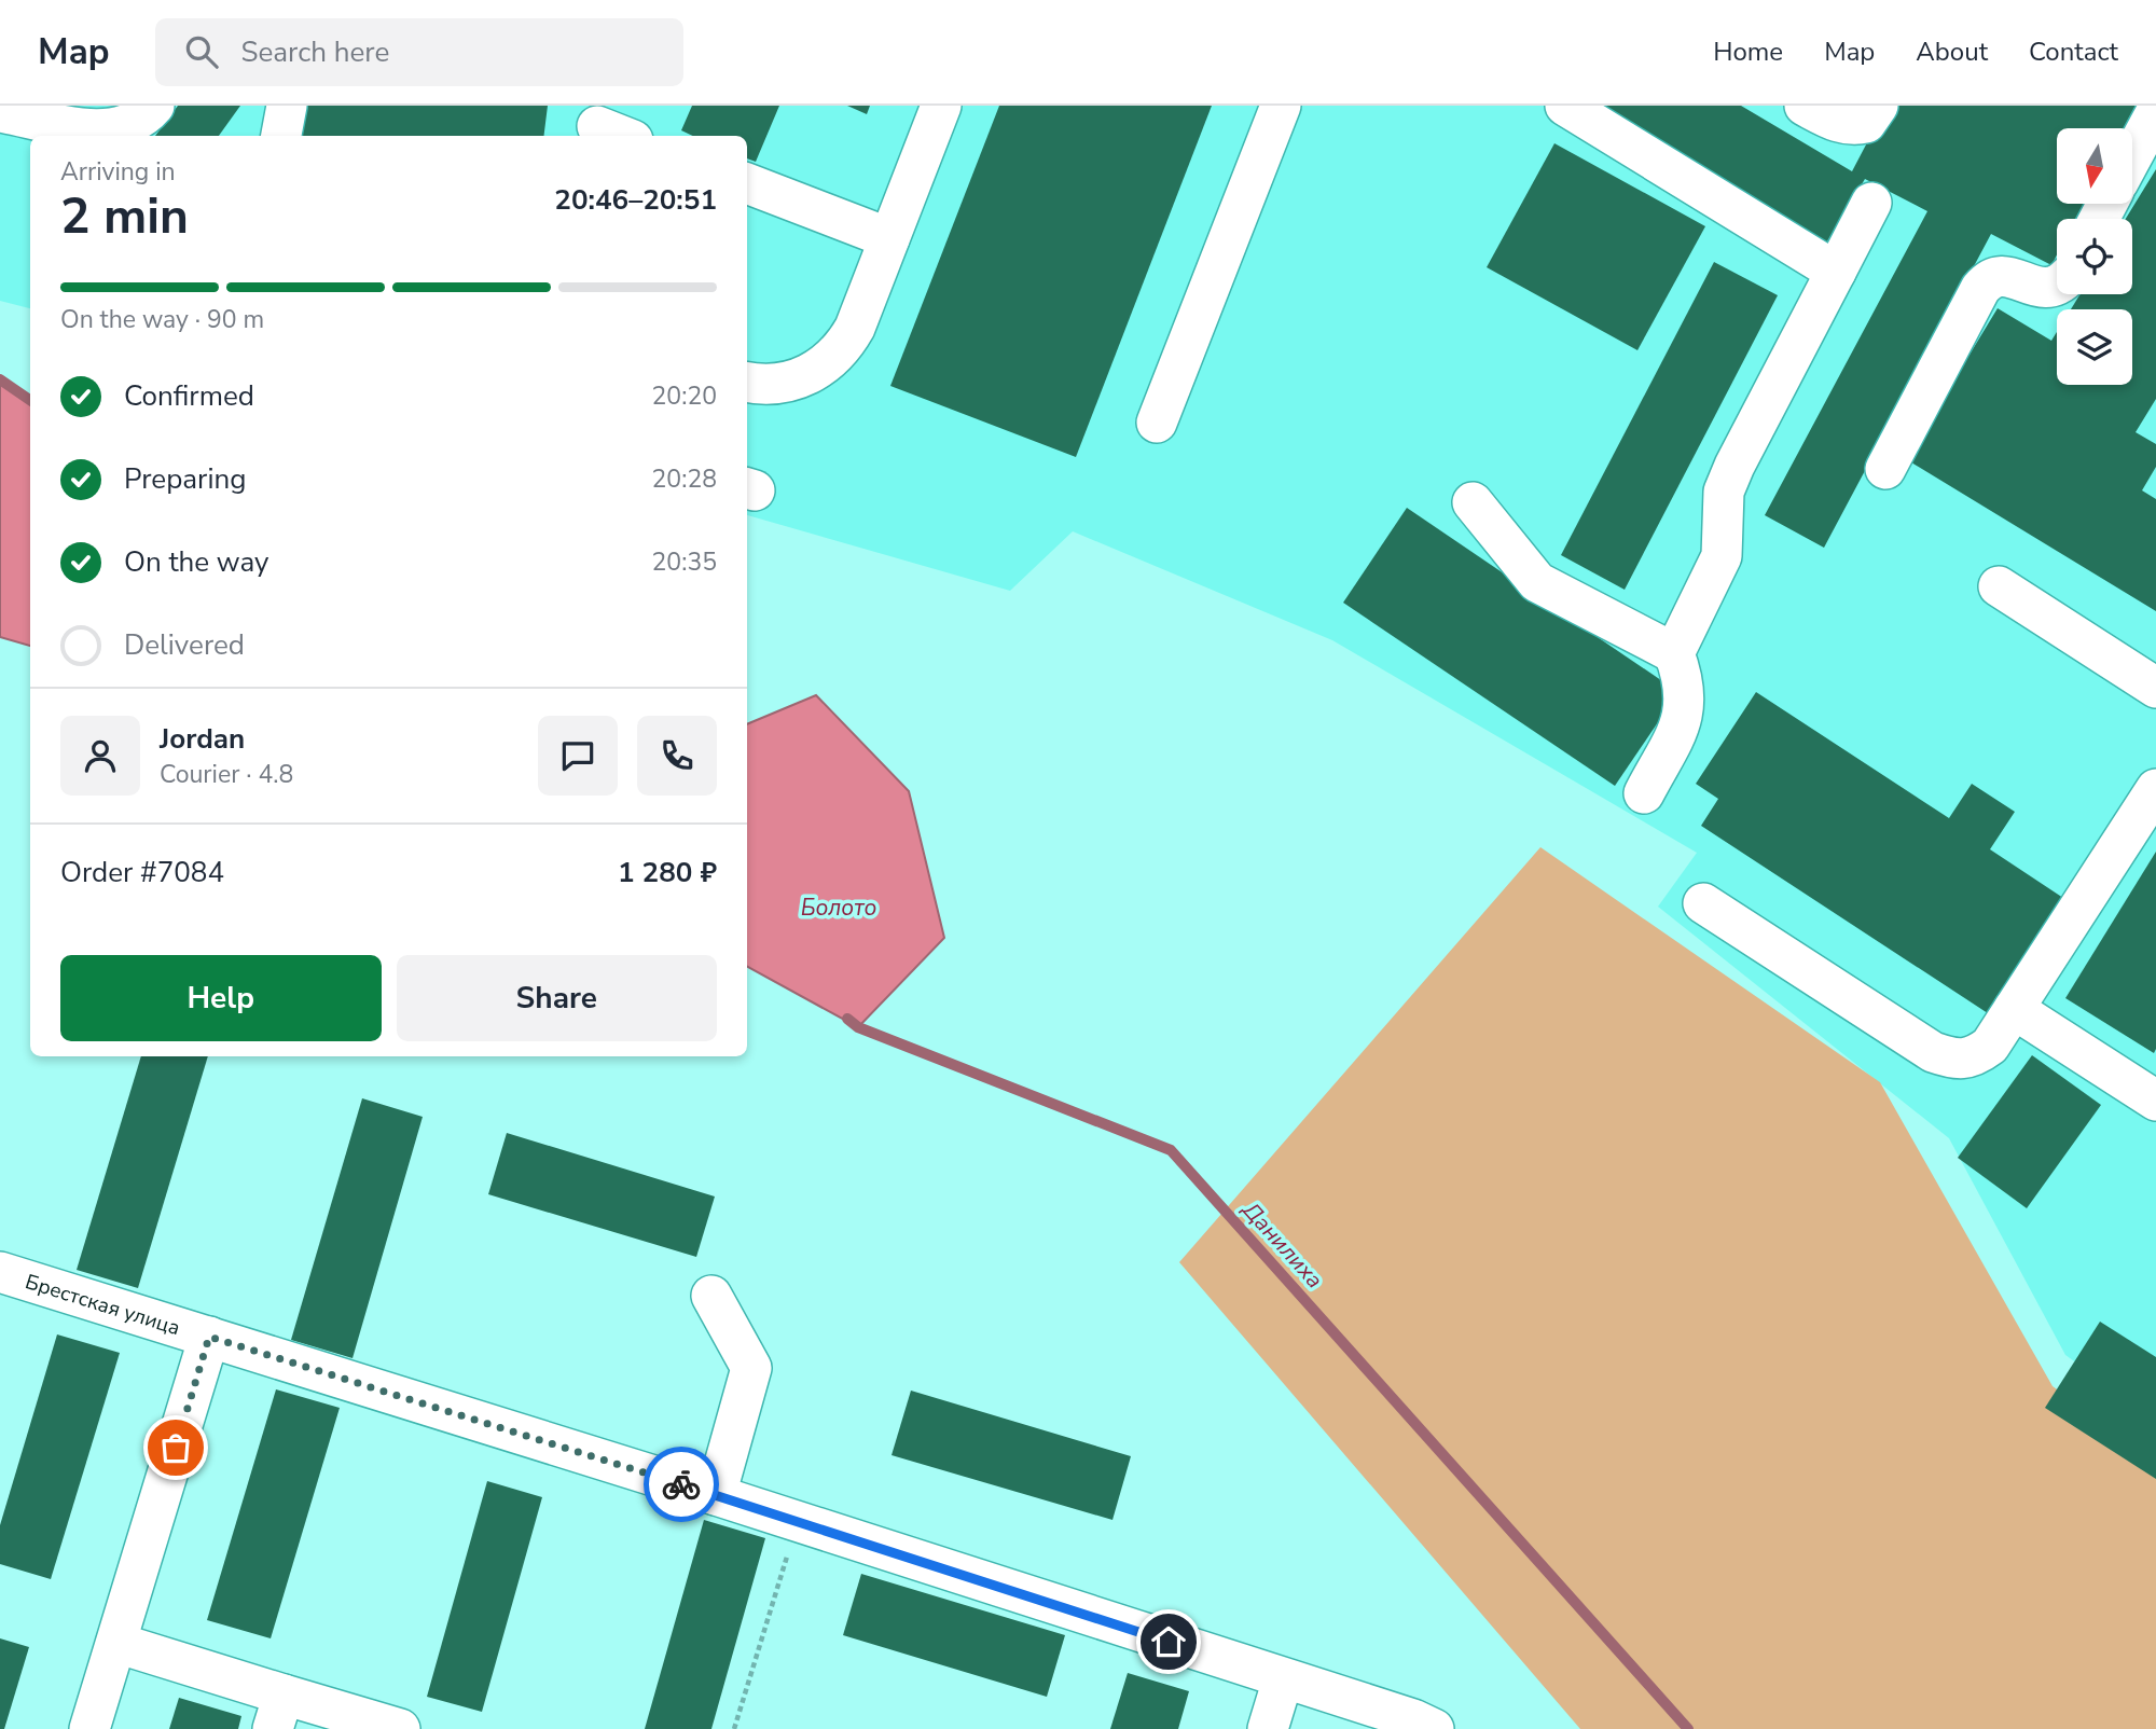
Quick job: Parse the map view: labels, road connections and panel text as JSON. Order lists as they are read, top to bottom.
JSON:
{
  "streets": {
    "street": ["Брестская улица"]
  },
  "water": ["Болото", "Данилиха"],
  "north": "bottom",
  "page": {
    "header": "Map",
    "search": "Search here",
    "nav": [
      "Home",
      "Map",
      "About",
      "Contact"
    ],
    "heading": ["2 min", "Arriving in", "20:46–20:51"],
    "panel": [
      "Jordan",
      "Courier · 4.8",
      "Order #7084",
      "1 280 ₽"
    ],
    "bar": "On the way · 90 m",
    "list": [
      ["Confirmed", "20:20"],
      ["Preparing", "20:28"],
      ["On the way", "20:35"],
      "Delivered"
    ],
    "buttons": ["Help", "Share"]
  }
}
